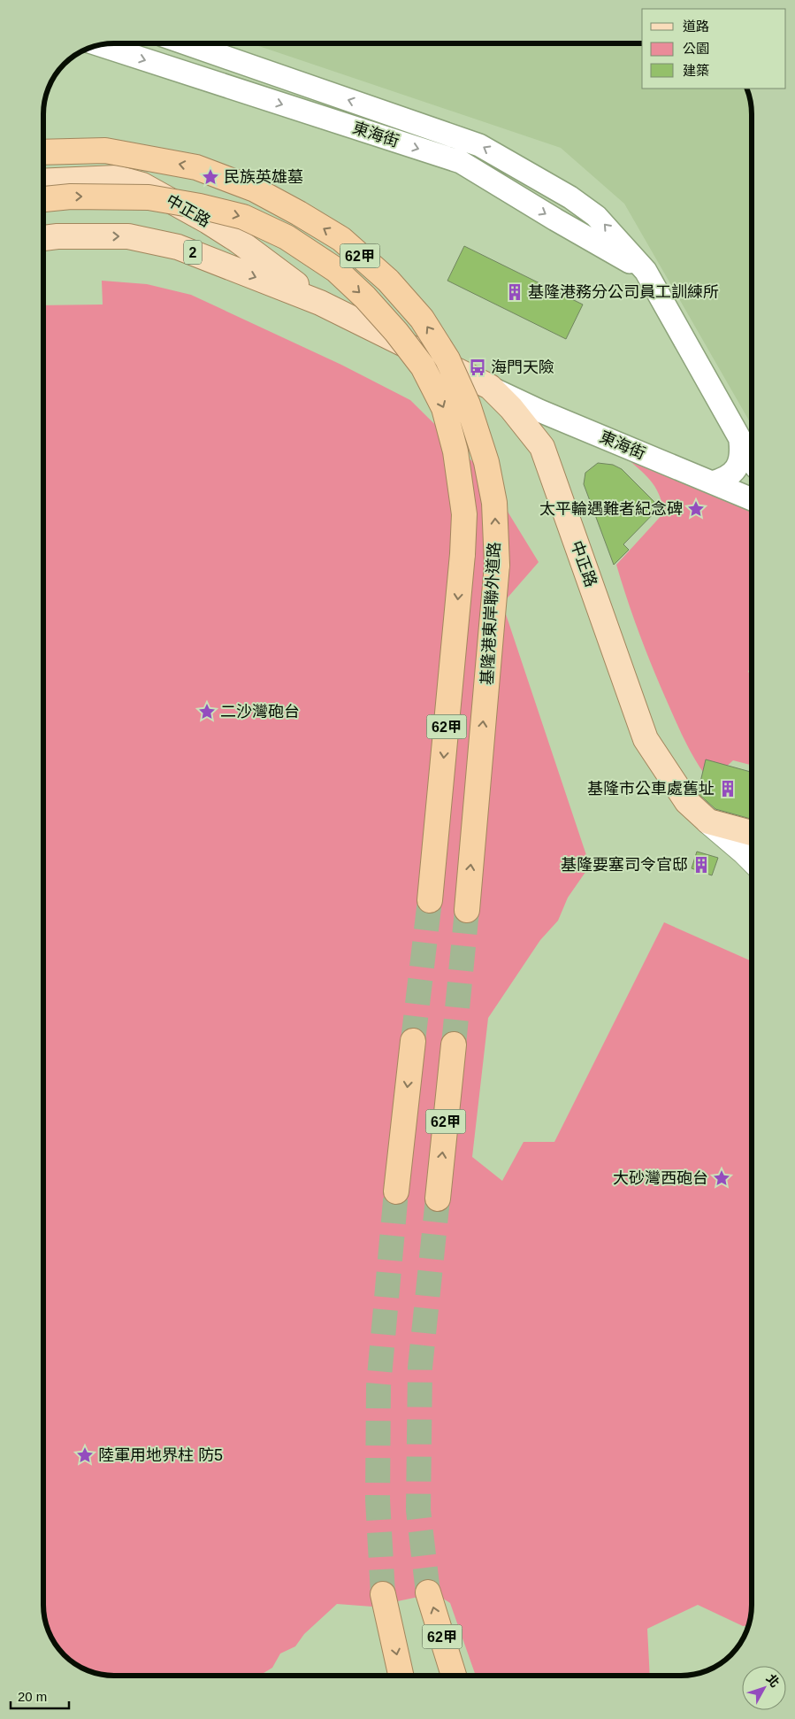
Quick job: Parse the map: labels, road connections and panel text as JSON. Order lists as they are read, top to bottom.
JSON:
{
  "streets": {
    "highway": ["62甲", "基隆港東岸聯外道路"],
    "main road": ["中正路", "2"],
    "street": ["東海街"]
  },
  "crossings": [
    ["東海街", "中正路"]
  ],
  "places": {
    "place": [
      "民族英雄墓",
      "太平輪遇難者紀念碑",
      "二沙灣砲台",
      "大砂灣西砲台",
      "陸軍用地界柱 防5"
    ],
    "building": ["基隆港務分公司員工訓練所", "基隆市公車處舊址", "基隆要塞司令官邸"],
    "bus stop": ["海門天險"]
  },
  "legend": ["道路", "公園", "建築"],
  "scale_bar": "20 m",
  "north": "top right"
}
